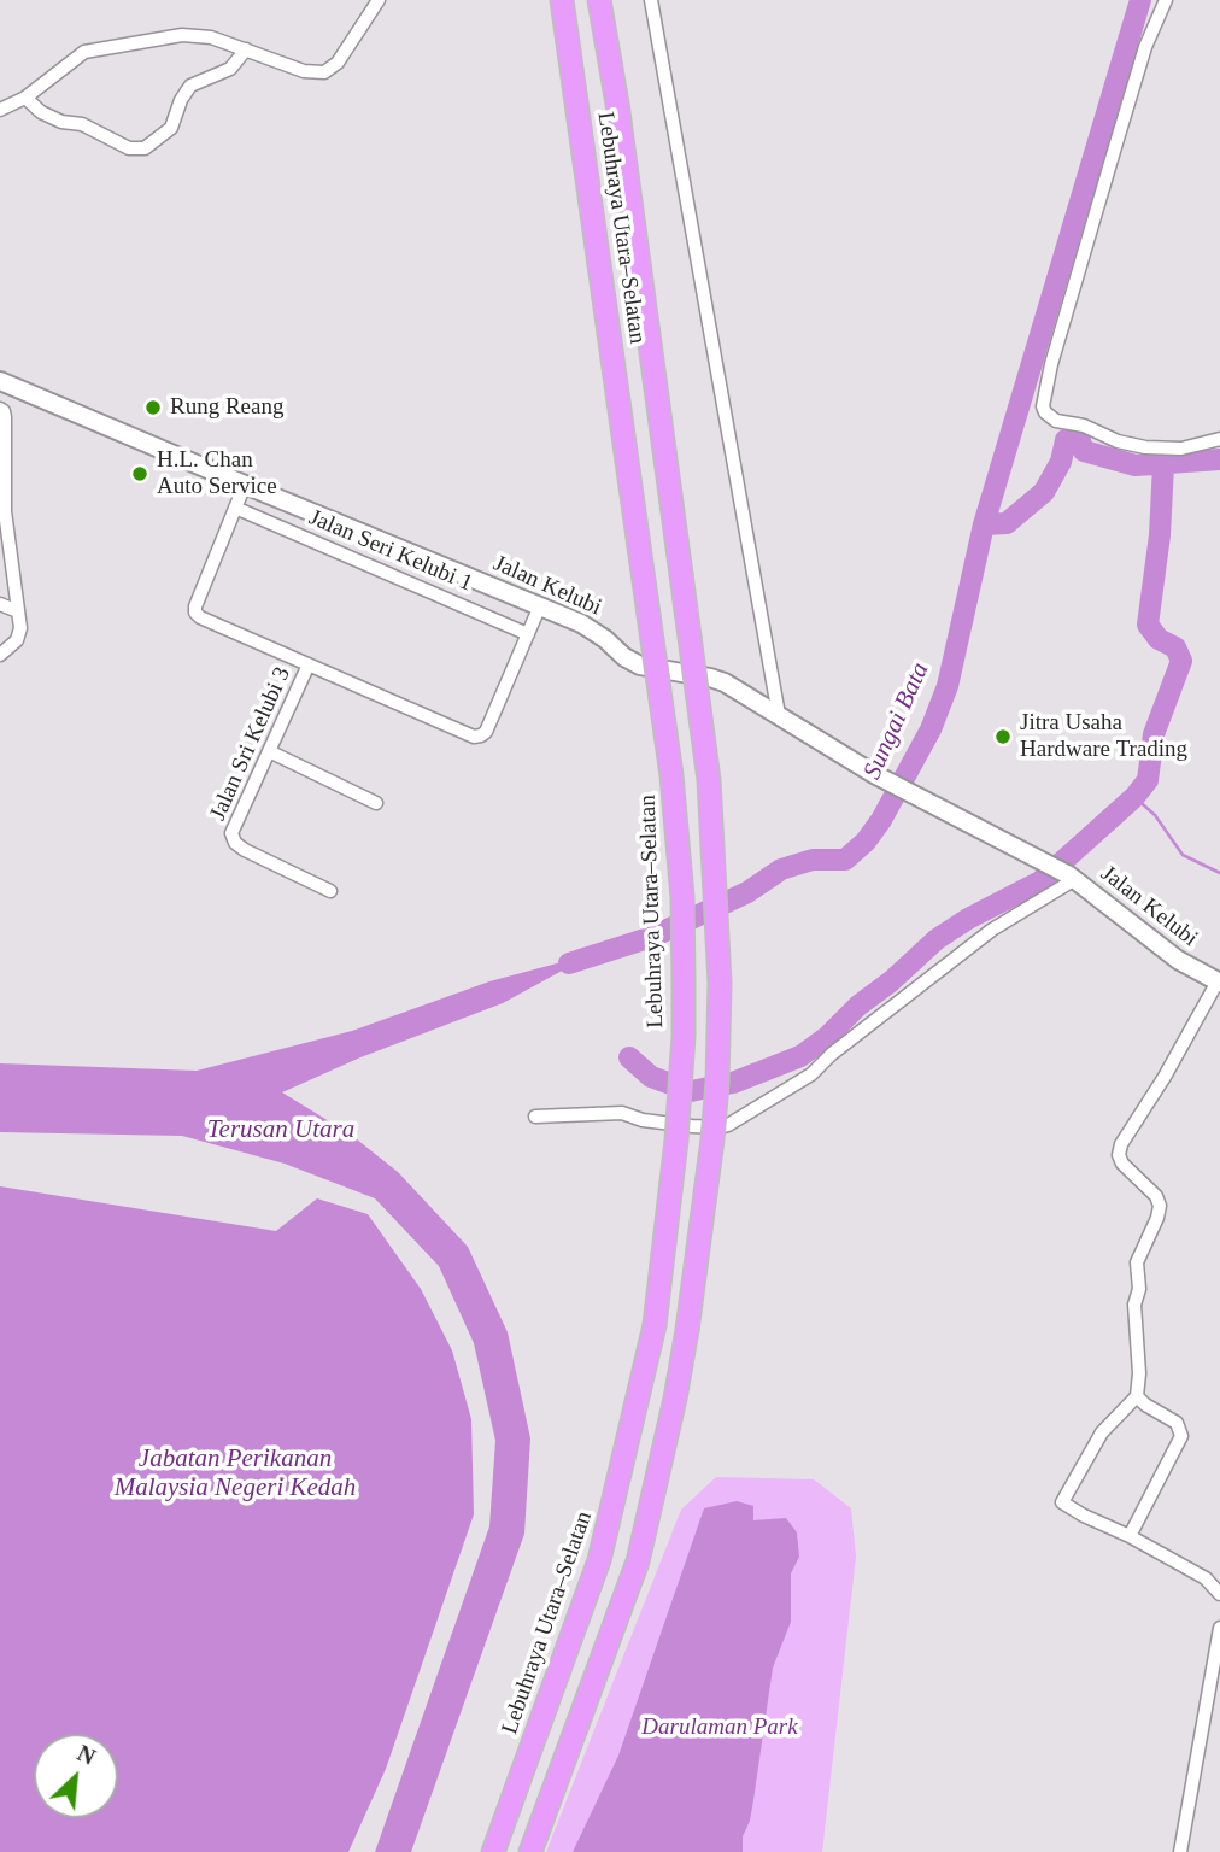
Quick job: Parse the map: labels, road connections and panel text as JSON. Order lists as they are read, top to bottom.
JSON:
{
  "streets": {
    "highway": ["Lebuhraya Utara–Selatan"],
    "main road": ["Jalan Kelubi"],
    "street": ["Jalan Seri Kelubi 1", "Jalan Sri Kelubi 3"]
  },
  "crossings": [
    ["Jalan Seri Kelubi 1", "Jalan Sri Kelubi 3"],
    ["Jalan Kelubi", "Jalan Sri Kelubi 3"]
  ],
  "water": ["Sungai Bata", "Terusan Utara", "Jabatan Perikanan Malaysia Negeri Kedah"],
  "parks": ["Darulaman Park"],
  "places": ["Rung Reang", "H.L. Chan Auto Service", "Jitra Usaha Hardware Trading"],
  "north": "top right"
}
